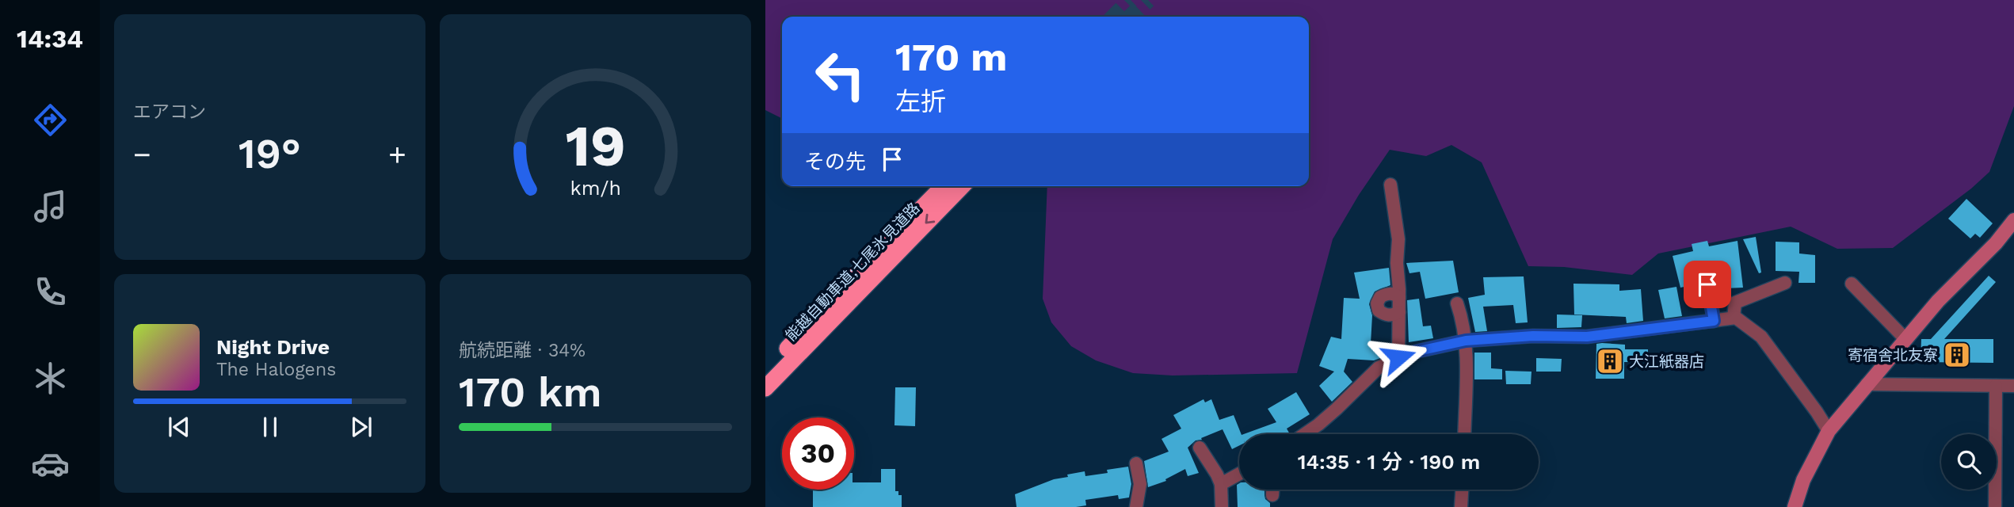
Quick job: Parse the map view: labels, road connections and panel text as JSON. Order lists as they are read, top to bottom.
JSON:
{
  "streets": {
    "highway": ["能越自動車道;七尾氷見道路"]
  },
  "places": {
    "building": ["寄宿舎北友寮", "大江紙器店"]
  },
  "page": {
    "tabs": "14:34",
    "tile": [
      "エアコン",
      ["航続距離 · 34%", "170 km"]
    ],
    "turn": ["170 m", "左折"],
    "heat": ["−", "19°", "+"],
    "then": "その先",
    "song": ["Night Drive", "The Halogens"],
    "limit": "30",
    "trip": "14:35 · 1 分 · 190 m",
    "gauge": ["19", "km/h"]
  }
}
